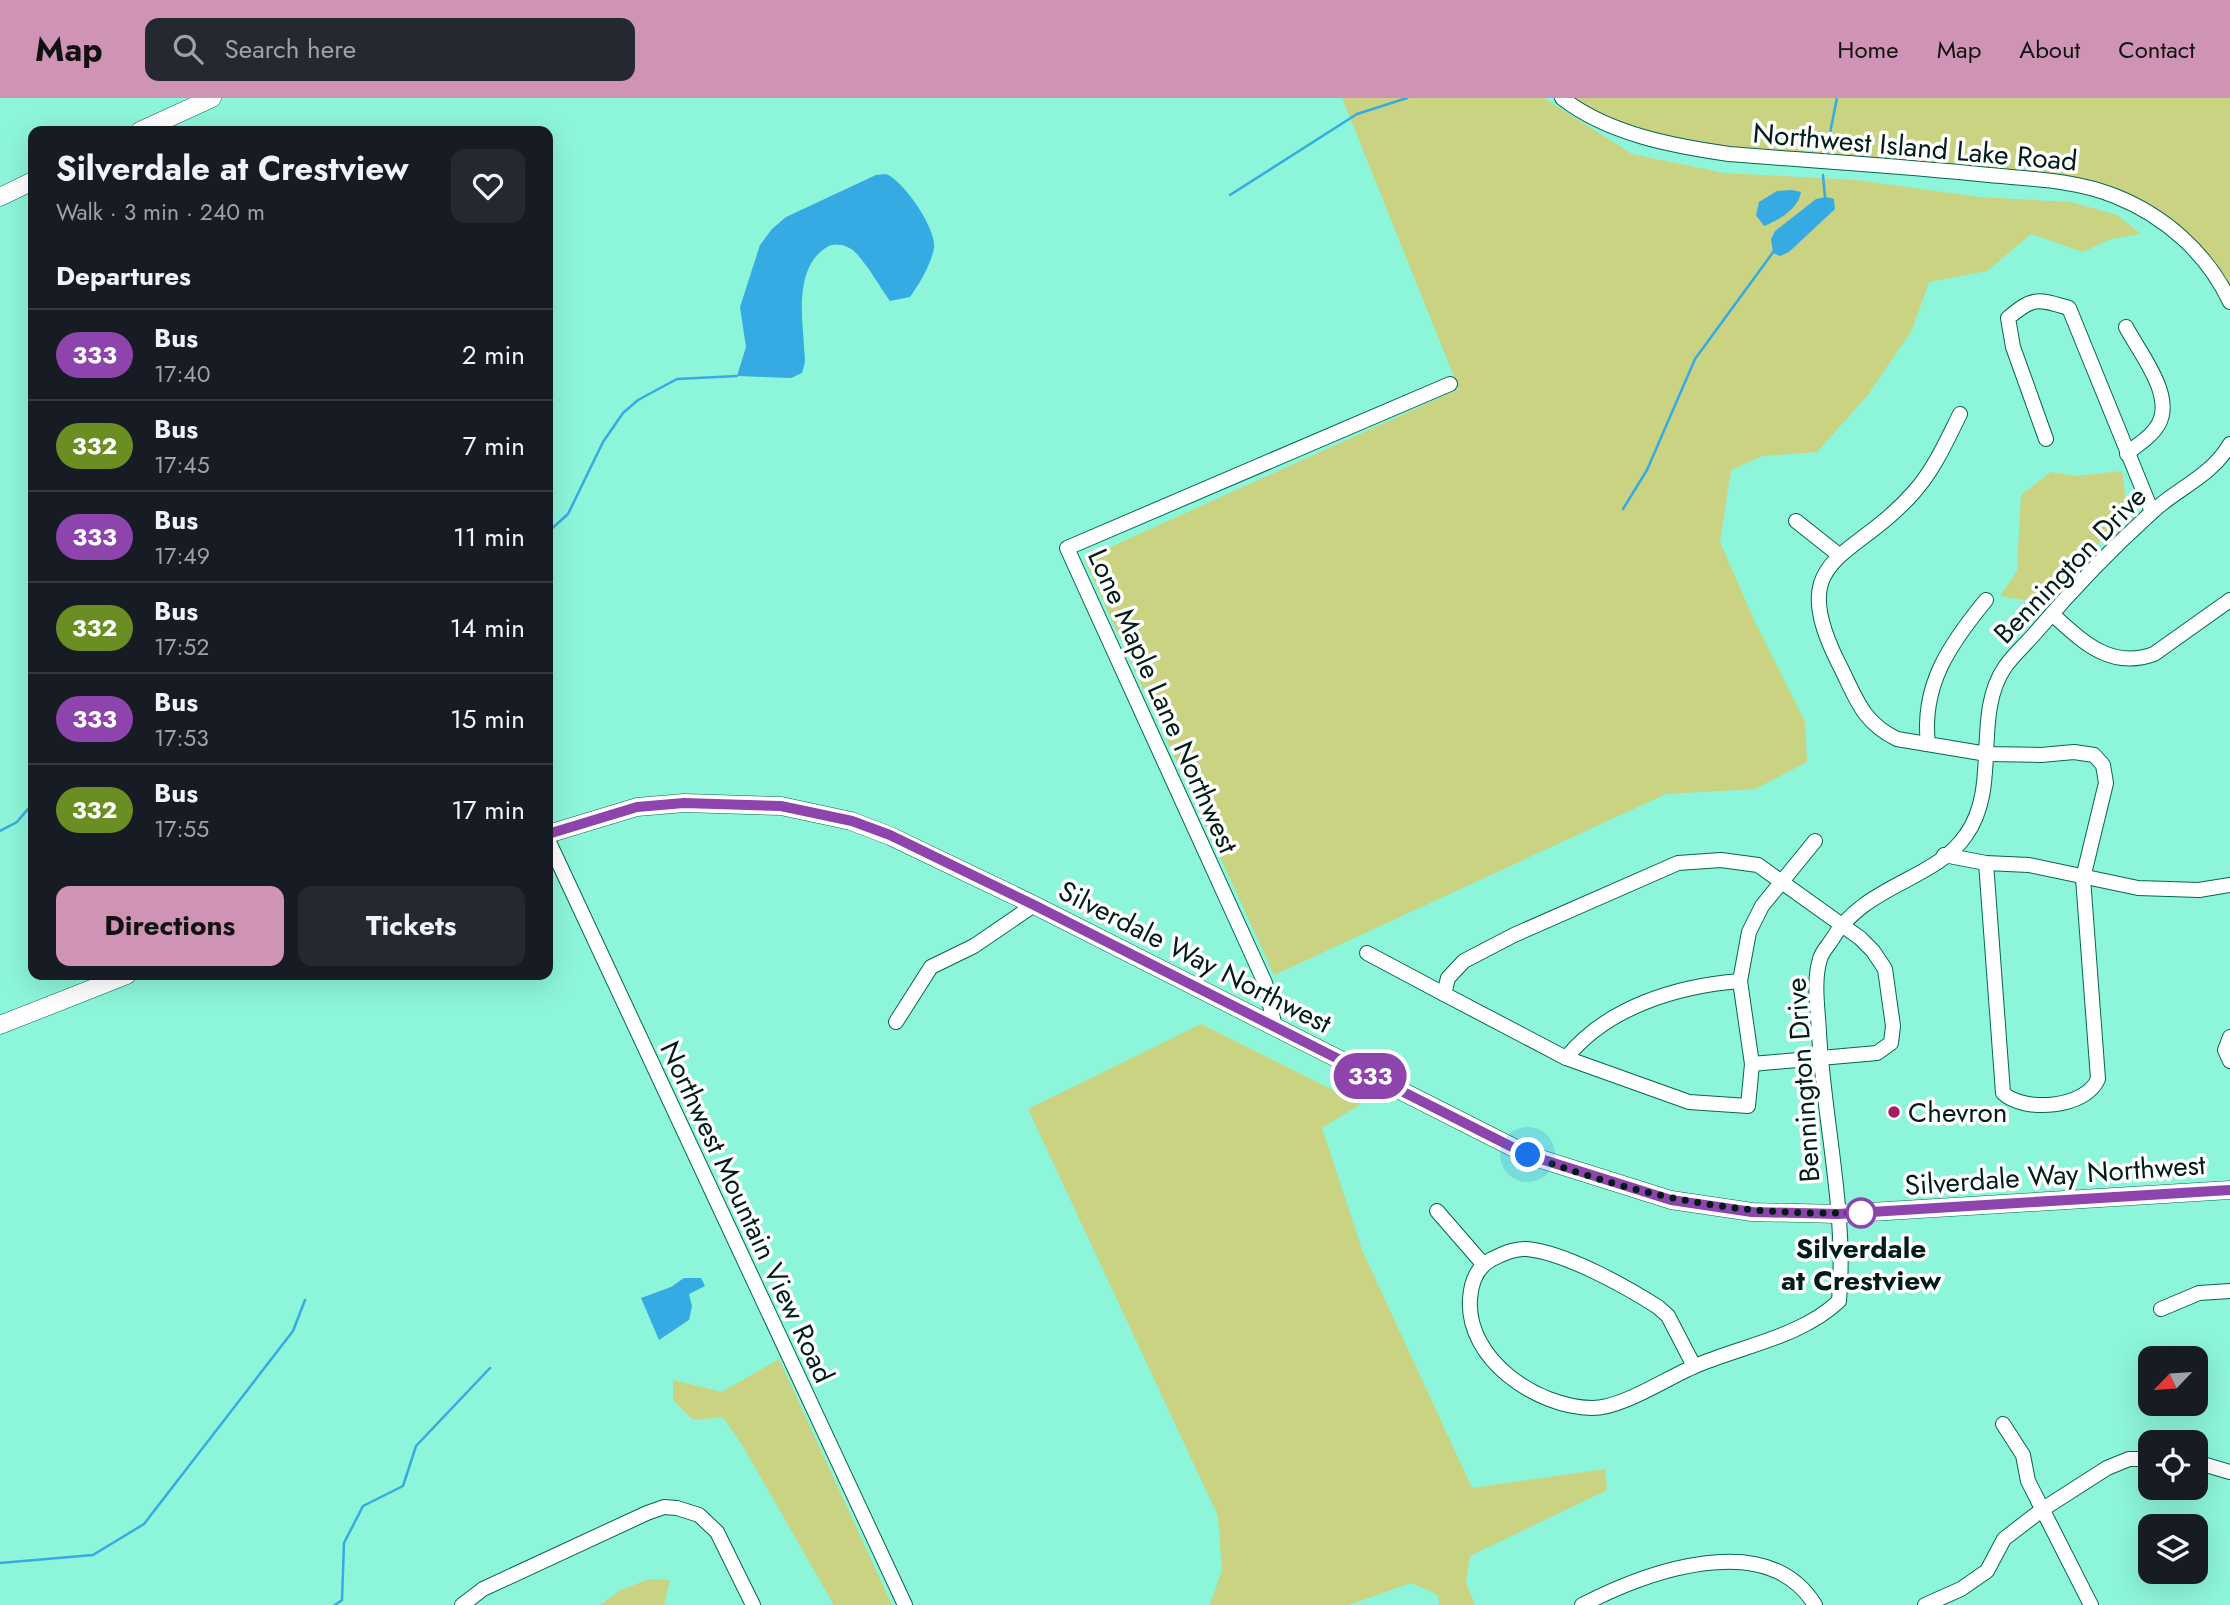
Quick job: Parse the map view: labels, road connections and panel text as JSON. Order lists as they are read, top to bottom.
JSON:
{
  "streets": {
    "main road": ["Silverdale Way Northwest"],
    "street": [
      "Northwest Island Lake Road",
      "Bennington Drive",
      "Lone Maple Lane Northwest",
      "Northwest Mountain View Road"
    ]
  },
  "crossings": [
    ["Bennington Drive", "Silverdale Way Northwest"],
    ["Lone Maple Lane Northwest", "Silverdale Way Northwest"]
  ],
  "places": ["Chevron", "Silverdale at Crestview"],
  "lines": ["bus line 333"],
  "north": "bottom left",
  "page": {
    "header": "Map",
    "search": "Search here",
    "nav": [
      "Home",
      "Map",
      "About",
      "Contact"
    ],
    "on_map": "333",
    "heading": [
      ["Silverdale at Crestview", "Walk · 3 min · 240 m"],
      "Departures"
    ],
    "list": [
      {
        "mark": "333",
        "name": "Bus",
        "note": "17:40",
        "value": "2 min"
      },
      {
        "mark": "332",
        "name": "Bus",
        "note": "17:45",
        "value": "7 min"
      },
      {
        "mark": "333",
        "name": "Bus",
        "note": "17:49",
        "value": "11 min"
      },
      {
        "mark": "332",
        "name": "Bus",
        "note": "17:52",
        "value": "14 min"
      },
      {
        "mark": "333",
        "name": "Bus",
        "note": "17:53",
        "value": "15 min"
      },
      {
        "mark": "332",
        "name": "Bus",
        "note": "17:55",
        "value": "17 min"
      }
    ],
    "buttons": ["Directions", "Tickets"]
  }
}
